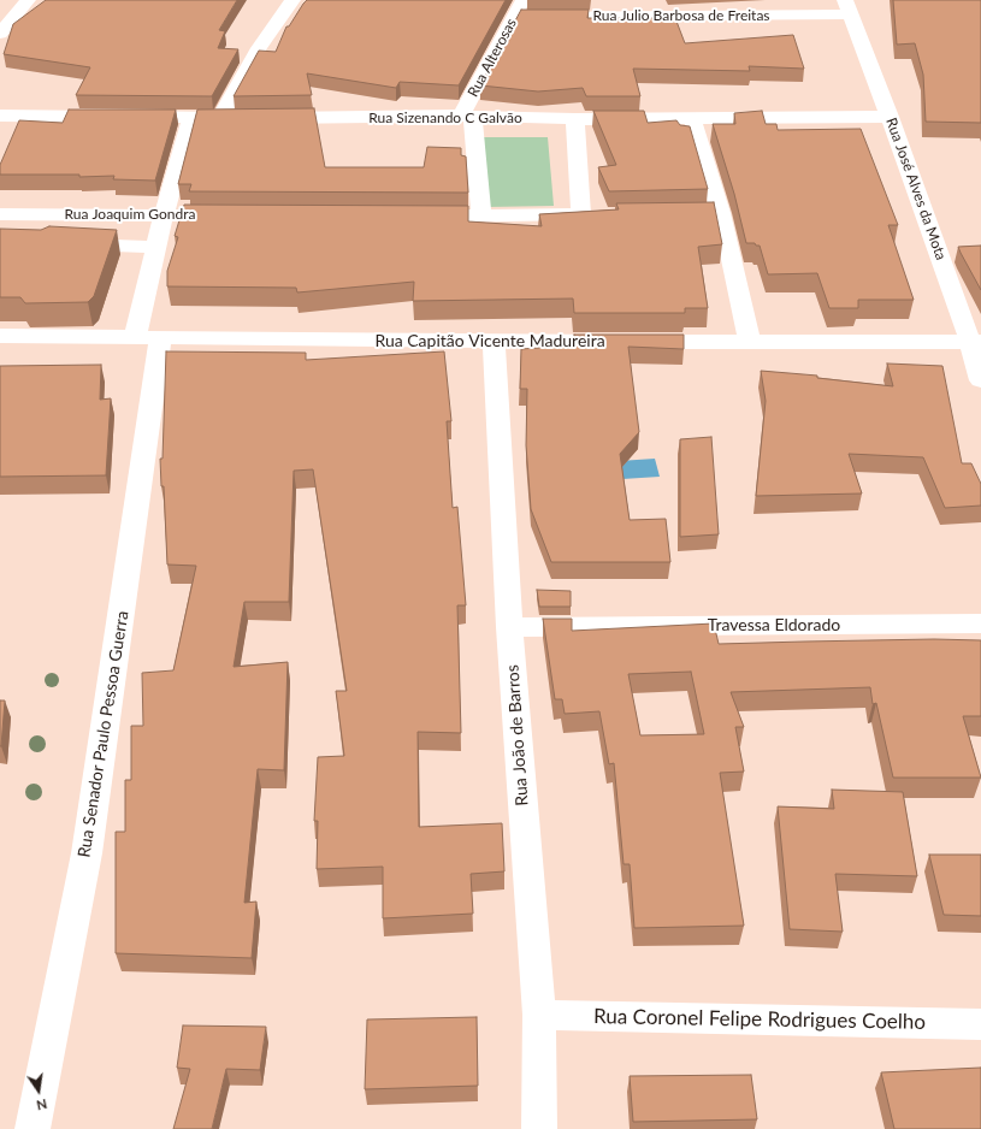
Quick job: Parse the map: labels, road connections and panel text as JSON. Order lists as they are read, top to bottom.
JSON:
{
  "streets": {
    "street": [
      "Rua Julio Barbosa de Freitas",
      "Rua Alterosas",
      "Rua Sizenando C Galvão",
      "Rua José Alves da Mota",
      "Rua Joaquim Gondra",
      "Rua Capitão Vicente Madureira",
      "Travessa Eldorado",
      "Rua Senador Paulo Pessoa Guerra",
      "Rua João de Barros",
      "Rua Coronel Felipe Rodrigues Coelho"
    ]
  },
  "crossings": [
    ["Rua Julio Barbosa de Freitas", "Rua Alterosas"],
    ["Rua Julio Barbosa de Freitas", "Rua José Alves da Mota"],
    ["Rua Alterosas", "Rua Sizenando C Galvão"],
    ["Rua Sizenando C Galvão", "Rua José Alves da Mota"],
    ["Rua Sizenando C Galvão", "Rua Senador Paulo Pessoa Guerra"],
    ["Rua José Alves da Mota", "Rua Capitão Vicente Madureira"],
    ["Rua Joaquim Gondra", "Rua Senador Paulo Pessoa Guerra"],
    ["Rua Capitão Vicente Madureira", "Rua Senador Paulo Pessoa Guerra"],
    ["Rua Capitão Vicente Madureira", "Rua João de Barros"],
    ["Travessa Eldorado", "Rua João de Barros"],
    ["Rua João de Barros", "Rua Coronel Felipe Rodrigues Coelho"]
  ],
  "north": "bottom"
}
